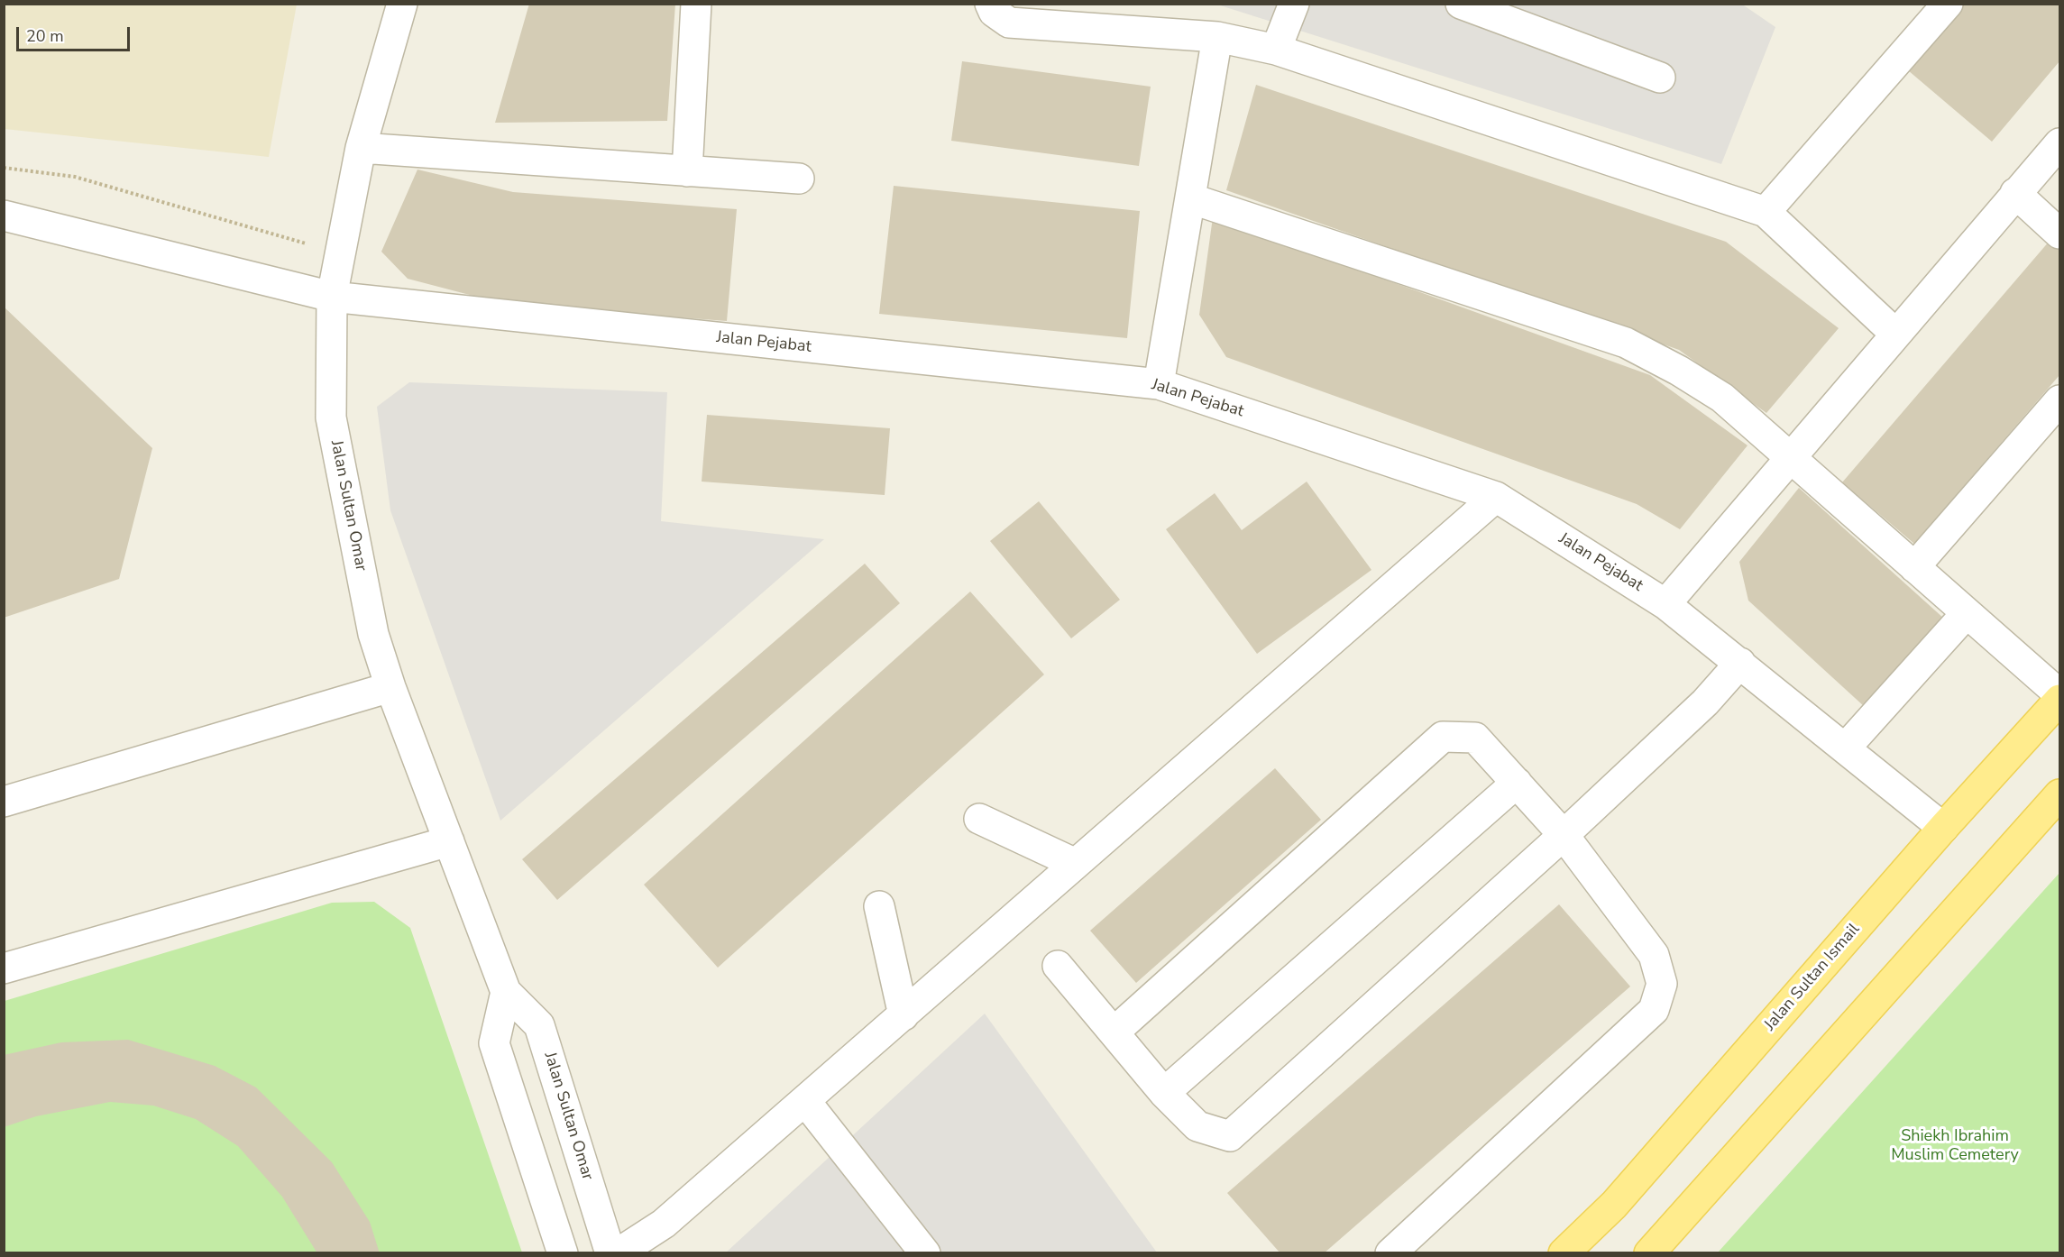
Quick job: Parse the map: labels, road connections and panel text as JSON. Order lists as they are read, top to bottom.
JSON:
{
  "streets": {
    "main road": ["Jalan Sultan Ismail"],
    "street": ["Jalan Pejabat", "Jalan Sultan Omar"]
  },
  "crossings": [
    ["Jalan Pejabat", "Jalan Sultan Omar"],
    ["Jalan Pejabat", "Jalan Sultan Ismail"]
  ],
  "parks": ["Shiekh Ibrahim Muslim Cemetery"],
  "scale_bar": "20 m"
}
